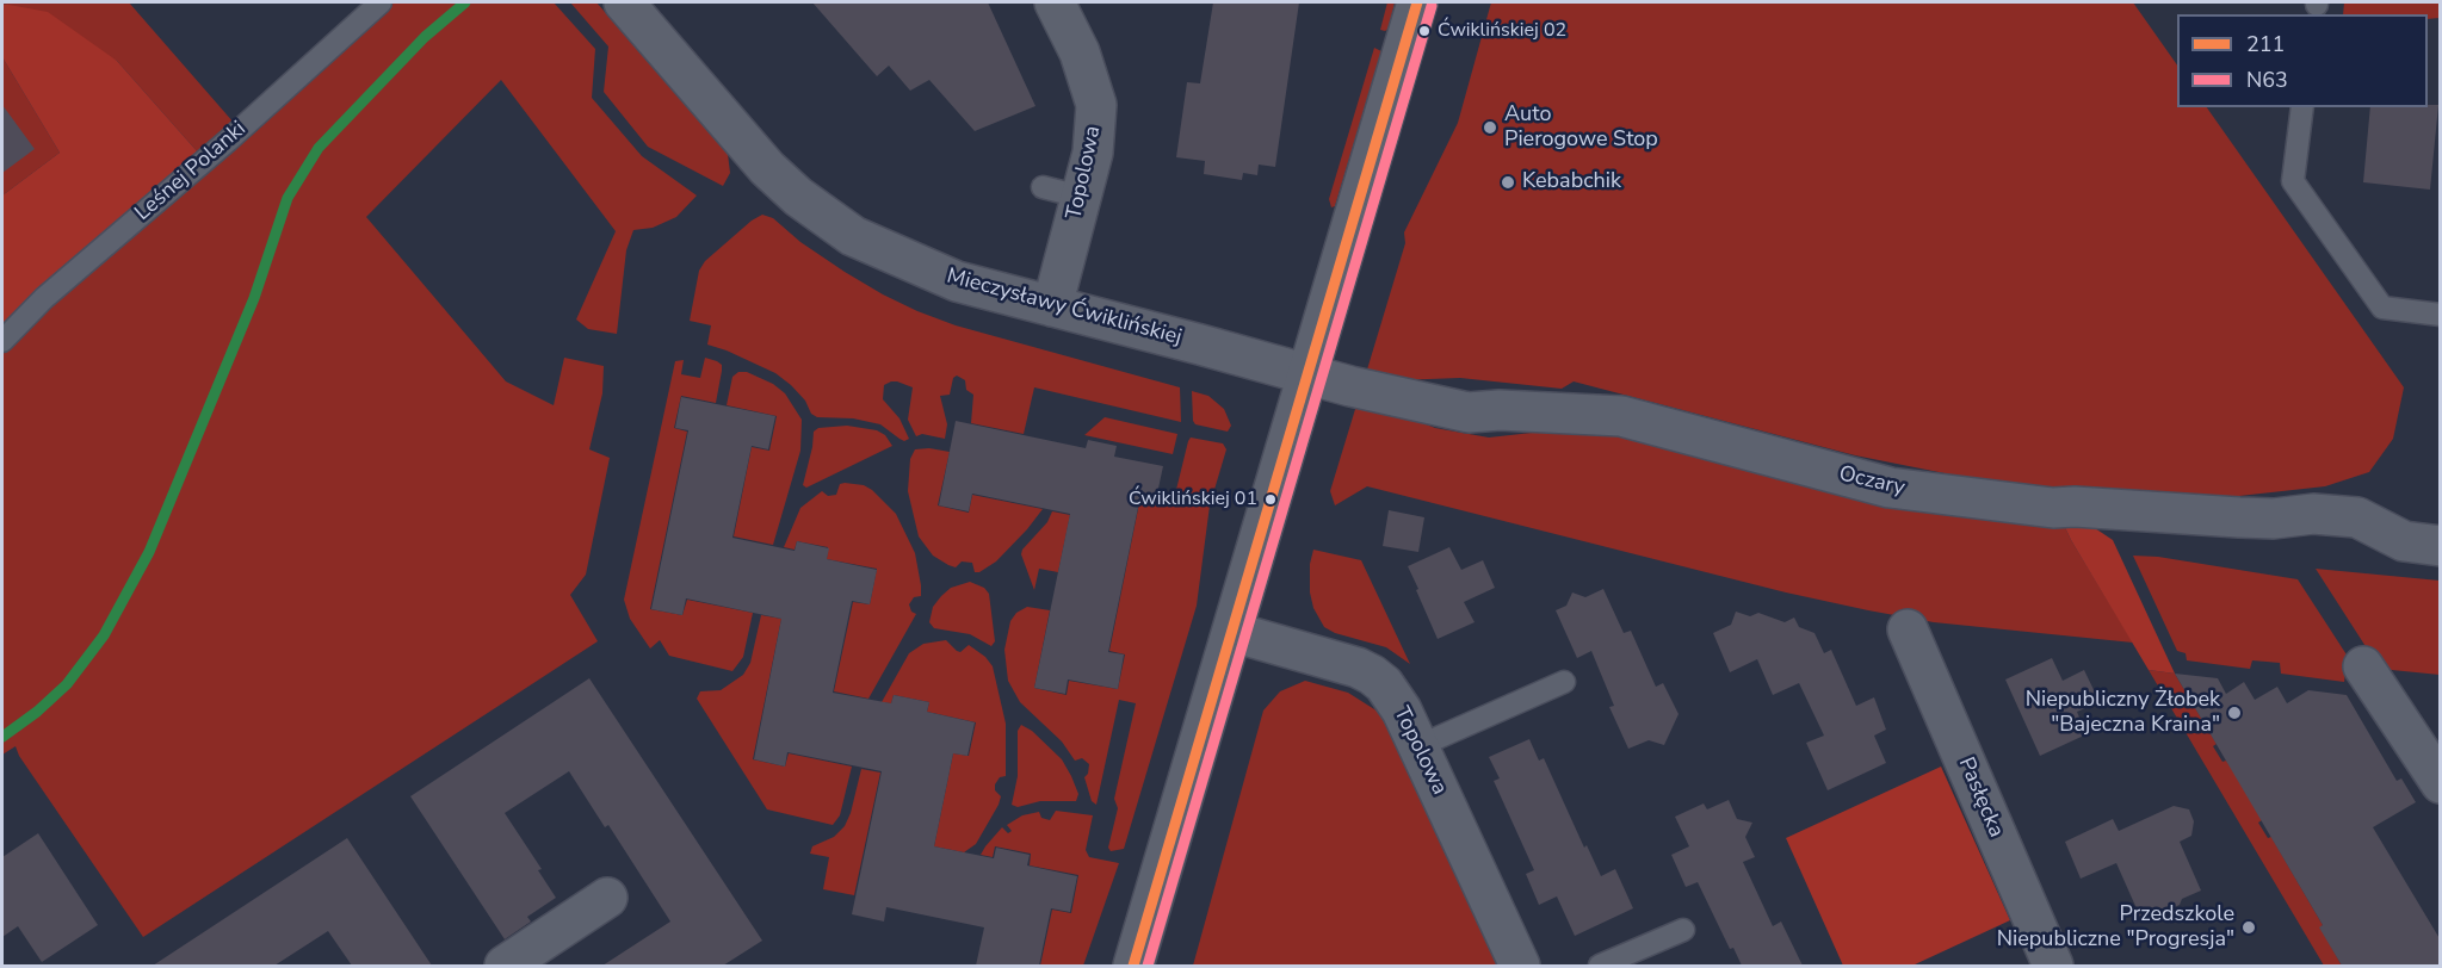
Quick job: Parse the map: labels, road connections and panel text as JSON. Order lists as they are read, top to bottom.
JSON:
{
  "streets": {
    "street": [
      "Topolowa",
      "Mieczysławy Ćwiklińskiej",
      "Oczary",
      "Pasłęcka"
    ],
    "lane": ["Leśnej Polanki"]
  },
  "crossings": [
    ["Topolowa", "Mieczysławy Ćwiklińskiej"],
    ["Mieczysławy Ćwiklińskiej", "Oczary"]
  ],
  "places": [
    "Ćwiklińskiej 02",
    "Auto Pierogowe Stop",
    "Kebabchik",
    "Ćwiklińskiej 01",
    "Niepubliczny Żłobek \"Bajeczna Kraina\"",
    "Przedszkole Niepubliczne \"Progresja\""
  ],
  "lines": ["transit line 211", "transit line N63"],
  "legend": ["211", "N63"]
}
